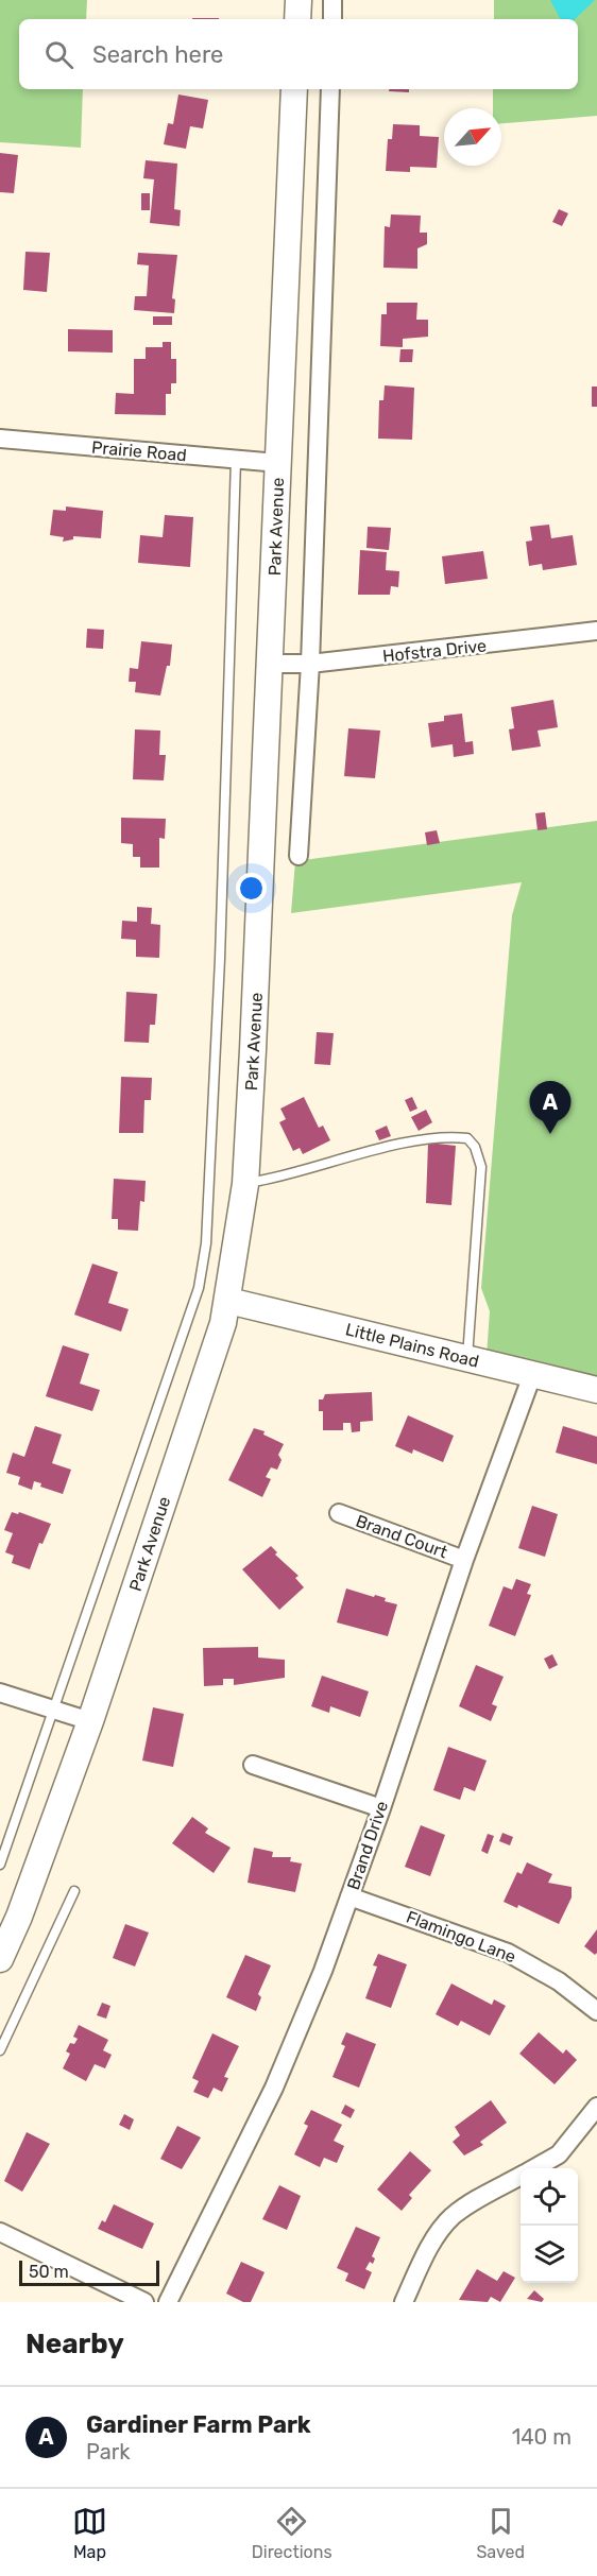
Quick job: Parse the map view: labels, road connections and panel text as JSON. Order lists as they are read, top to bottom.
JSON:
{
  "streets": {
    "main road": ["Park Avenue", "Little Plains Road"],
    "street": [
      "Prairie Road",
      "Hofstra Drive",
      "Brand Court",
      "Brand Drive",
      "Flamingo Lane"
    ]
  },
  "crossings": [
    ["Prairie Road", "Park Avenue"],
    ["Park Avenue", "Hofstra Drive"],
    ["Park Avenue", "Little Plains Road"],
    ["Little Plains Road", "Brand Drive"],
    ["Brand Court", "Brand Drive"],
    ["Brand Drive", "Flamingo Lane"]
  ],
  "scale_bar": "50 m",
  "north": "top right",
  "page": {
    "search": "Search here",
    "pins": "A",
    "scale": "50 m",
    "heading": "Nearby",
    "list": [
      {
        "mark": "A",
        "name": "Gardiner Farm Park",
        "note": "Park",
        "value": "140 m"
      }
    ],
    "nav": ["Map", "Directions", "Saved"]
  }
}
